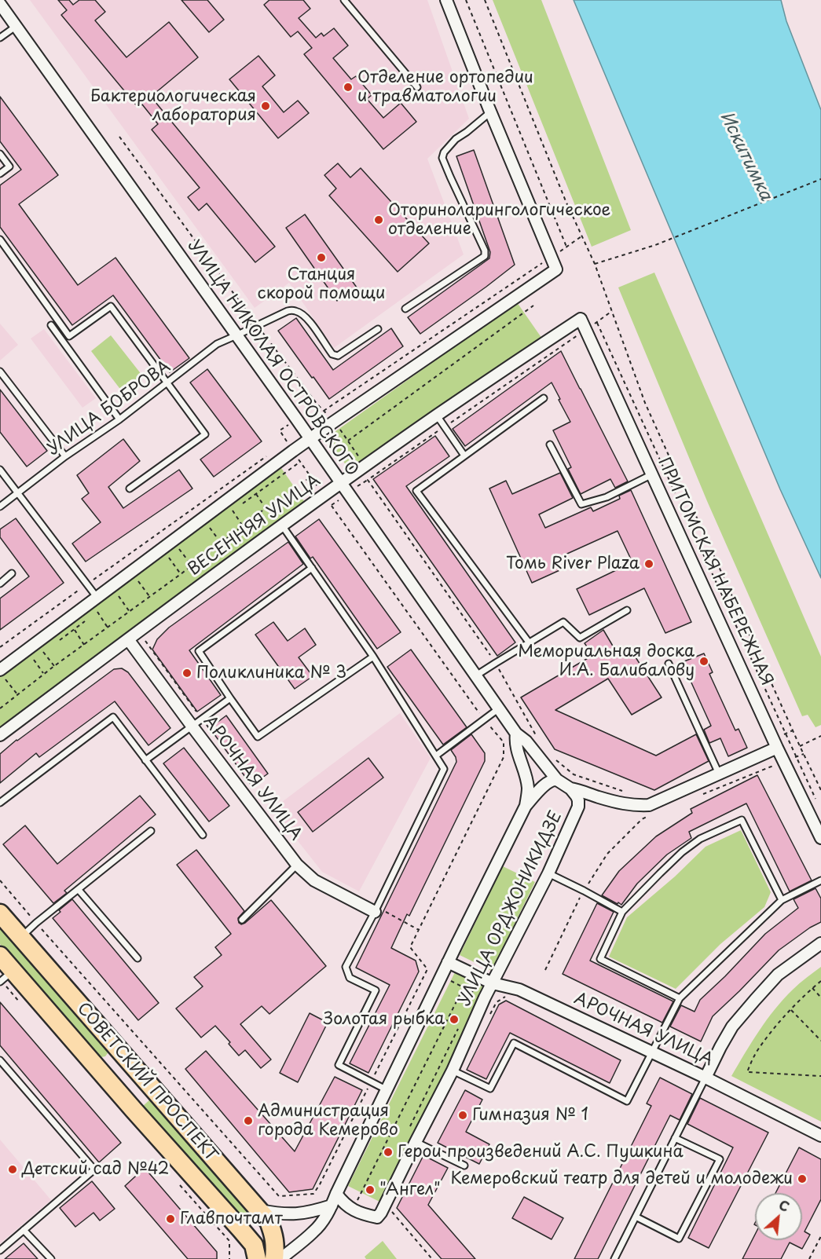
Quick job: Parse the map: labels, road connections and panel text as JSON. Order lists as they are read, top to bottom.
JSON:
{
  "streets": {
    "main road": ["СОВЕТСКИЙ ПРОСПЕКТ"],
    "street": [
      "УЛИЦА НИКОЛАЯ ОСТРОВСКОГО",
      "ВЕСЕННЯЯ УЛИЦА",
      "ПРИТОМСКАЯ НАБЕРЕЖНАЯ",
      "АРОЧНАЯ УЛИЦА",
      "УЛИЦА ОРДЖОНИКИДЗЕ"
    ],
    "lane": ["УЛИЦА БОБРОВА"]
  },
  "crossings": [
    ["УЛИЦА НИКОЛАЯ ОСТРОВСКОГО", "УЛИЦА БОБРОВА"],
    ["УЛИЦА НИКОЛАЯ ОСТРОВСКОГО", "ВЕСЕННЯЯ УЛИЦА"],
    ["УЛИЦА НИКОЛАЯ ОСТРОВСКОГО", "УЛИЦА ОРДЖОНИКИДЗЕ"],
    ["ВЕСЕННЯЯ УЛИЦА", "ПРИТОМСКАЯ НАБЕРЕЖНАЯ"],
    ["ВЕСЕННЯЯ УЛИЦА", "АРОЧНАЯ УЛИЦА"],
    ["АРОЧНАЯ УЛИЦА", "УЛИЦА ОРДЖОНИКИДЗЕ"]
  ],
  "water": ["Искитимка"],
  "places": [
    "Отделение ортопедии и травматологии",
    "Бактериологическая лаборатория",
    "Оториноларингологическое отделение",
    "Станция скорой помощи",
    "Томь River Plaza",
    "Мемориальная доска И.А. Балибалову",
    "Поликлиника № 3",
    "Золотая рыбка",
    "Гимназия № 1",
    "Администрация города Кемерово",
    "Герои произведений А.С. Пушкина",
    "Детский сад №42",
    "Кемеровский театр для детей и молодежи",
    "\"Ангел\"",
    "Главпочтамт"
  ],
  "north": "top right"
}
